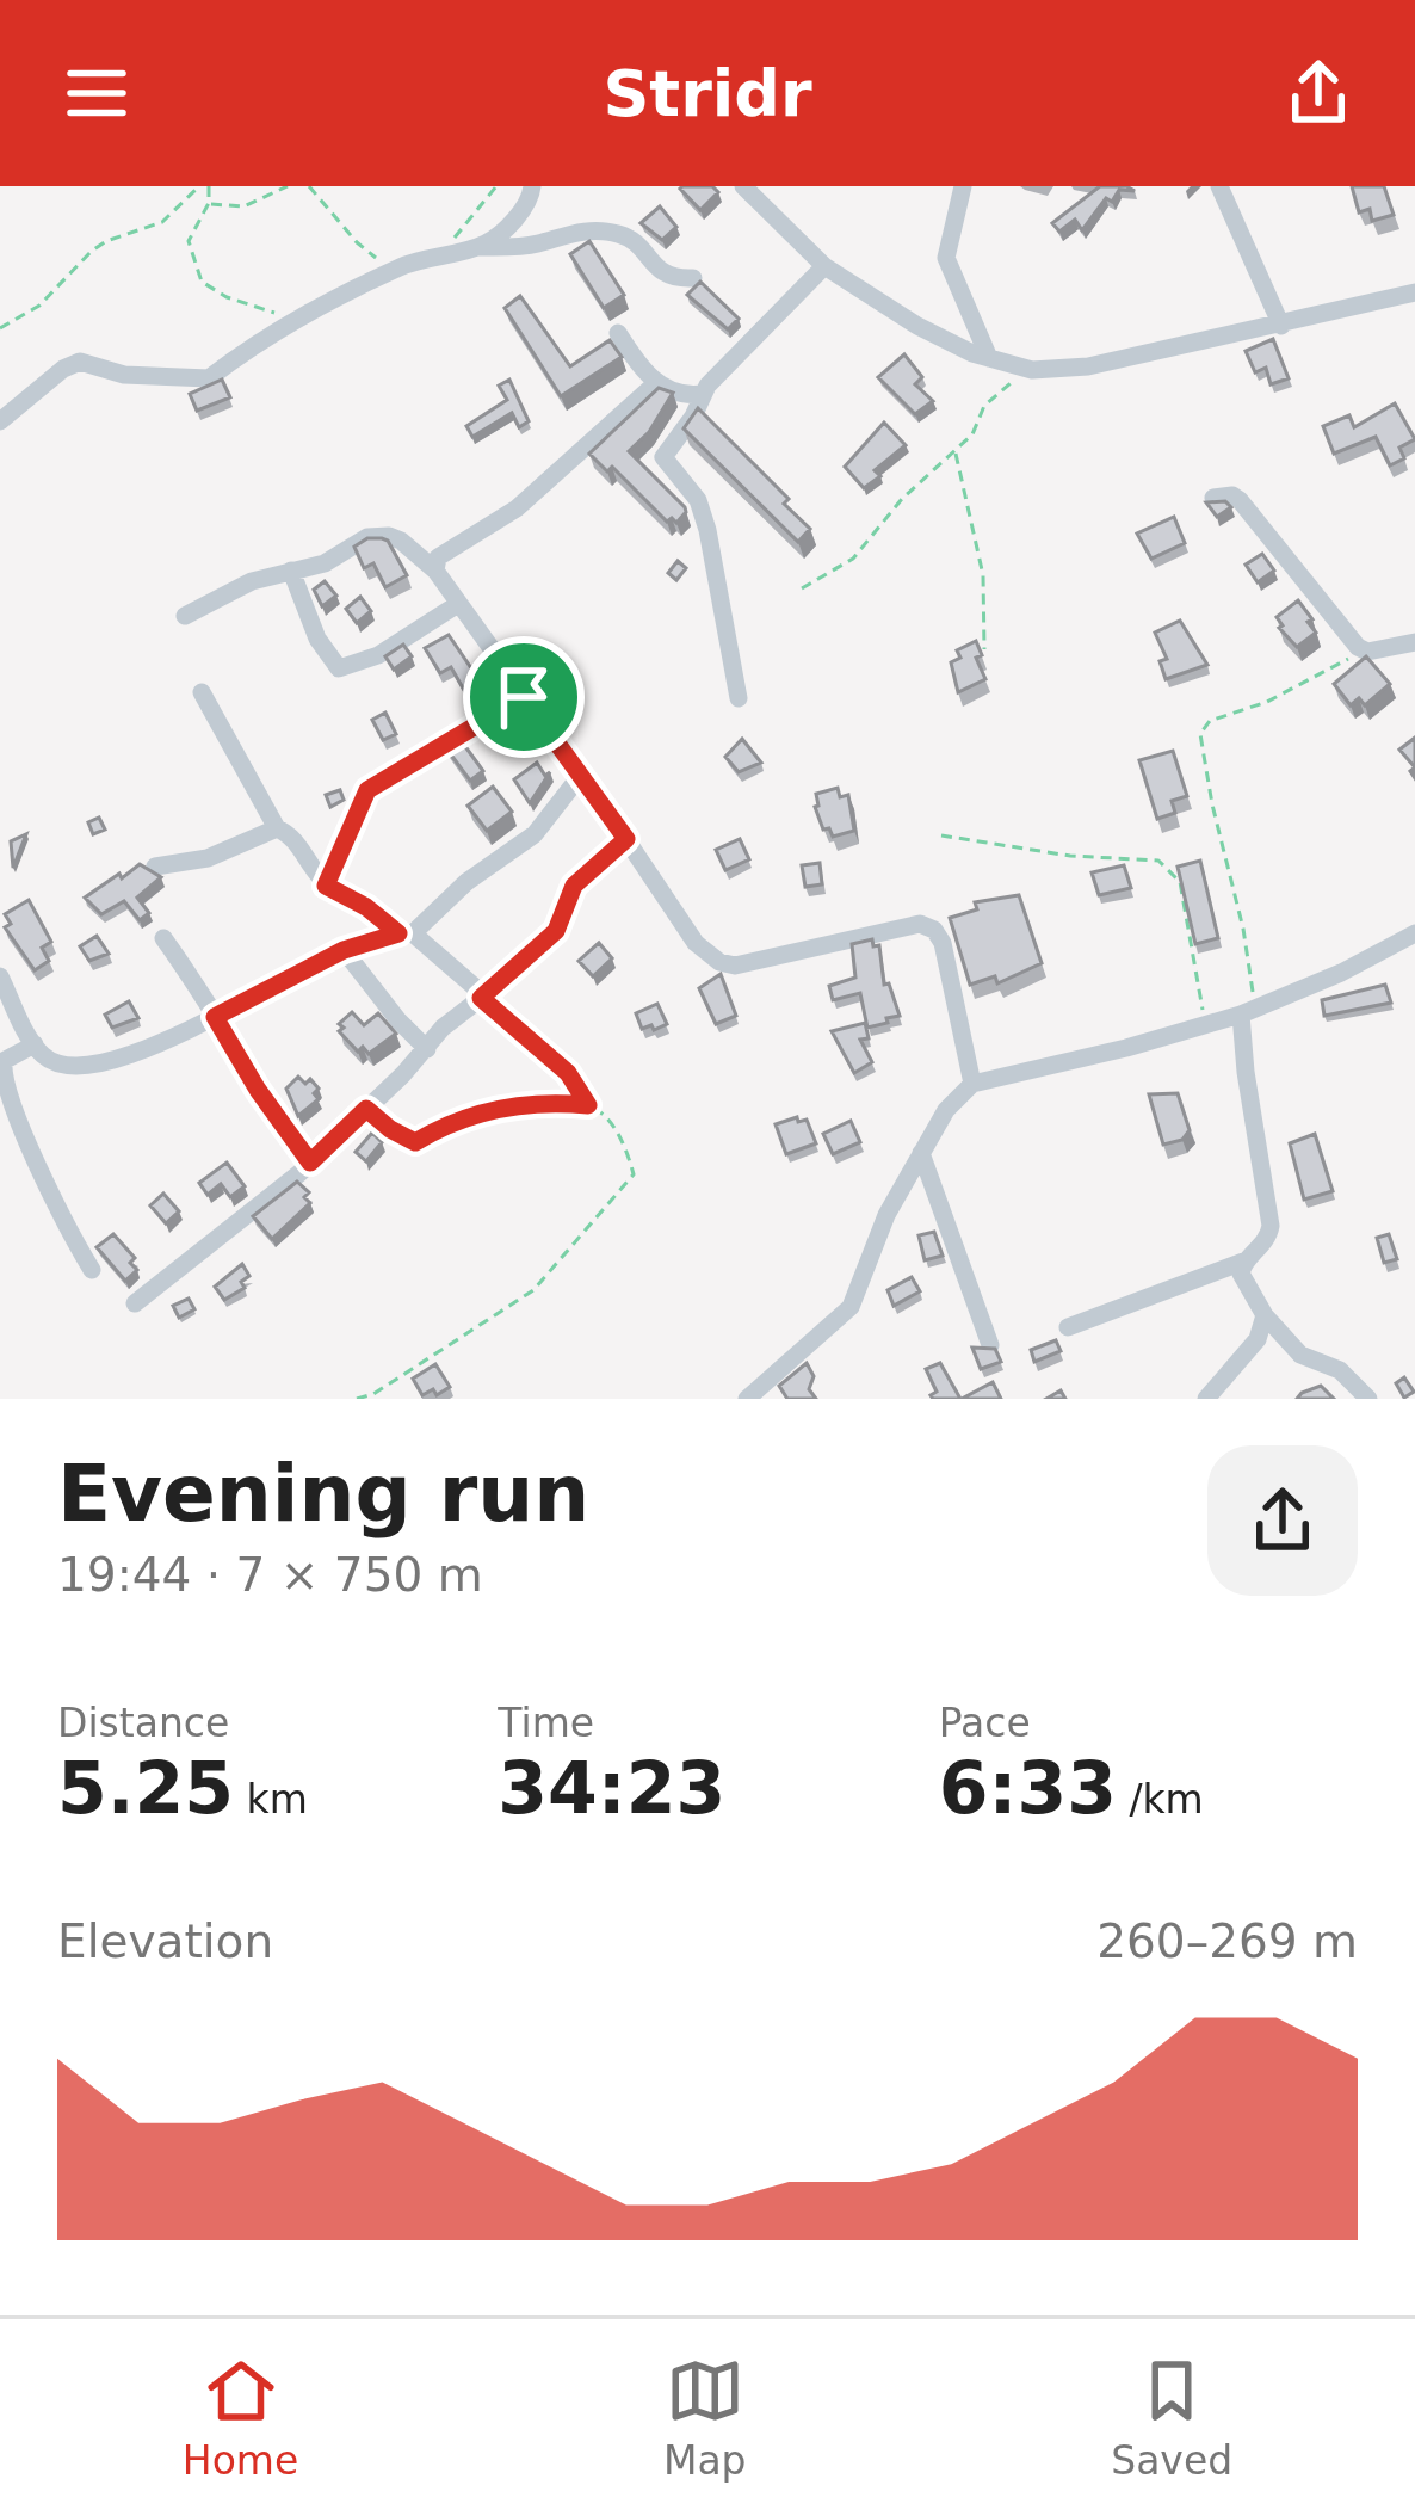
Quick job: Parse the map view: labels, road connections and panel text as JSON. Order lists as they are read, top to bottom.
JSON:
{
  "page": {
    "header": "Stridr",
    "heading": ["Evening run", "19:44 · 7 × 750 m"],
    "stats": [
      ["Distance", "5.25 km"],
      ["Time", "34:23"],
      ["Pace", "6:33 /km"]
    ],
    "chart": ["Elevation", "260–269 m"],
    "tabs": ["Home", "Map", "Saved"]
  }
}
